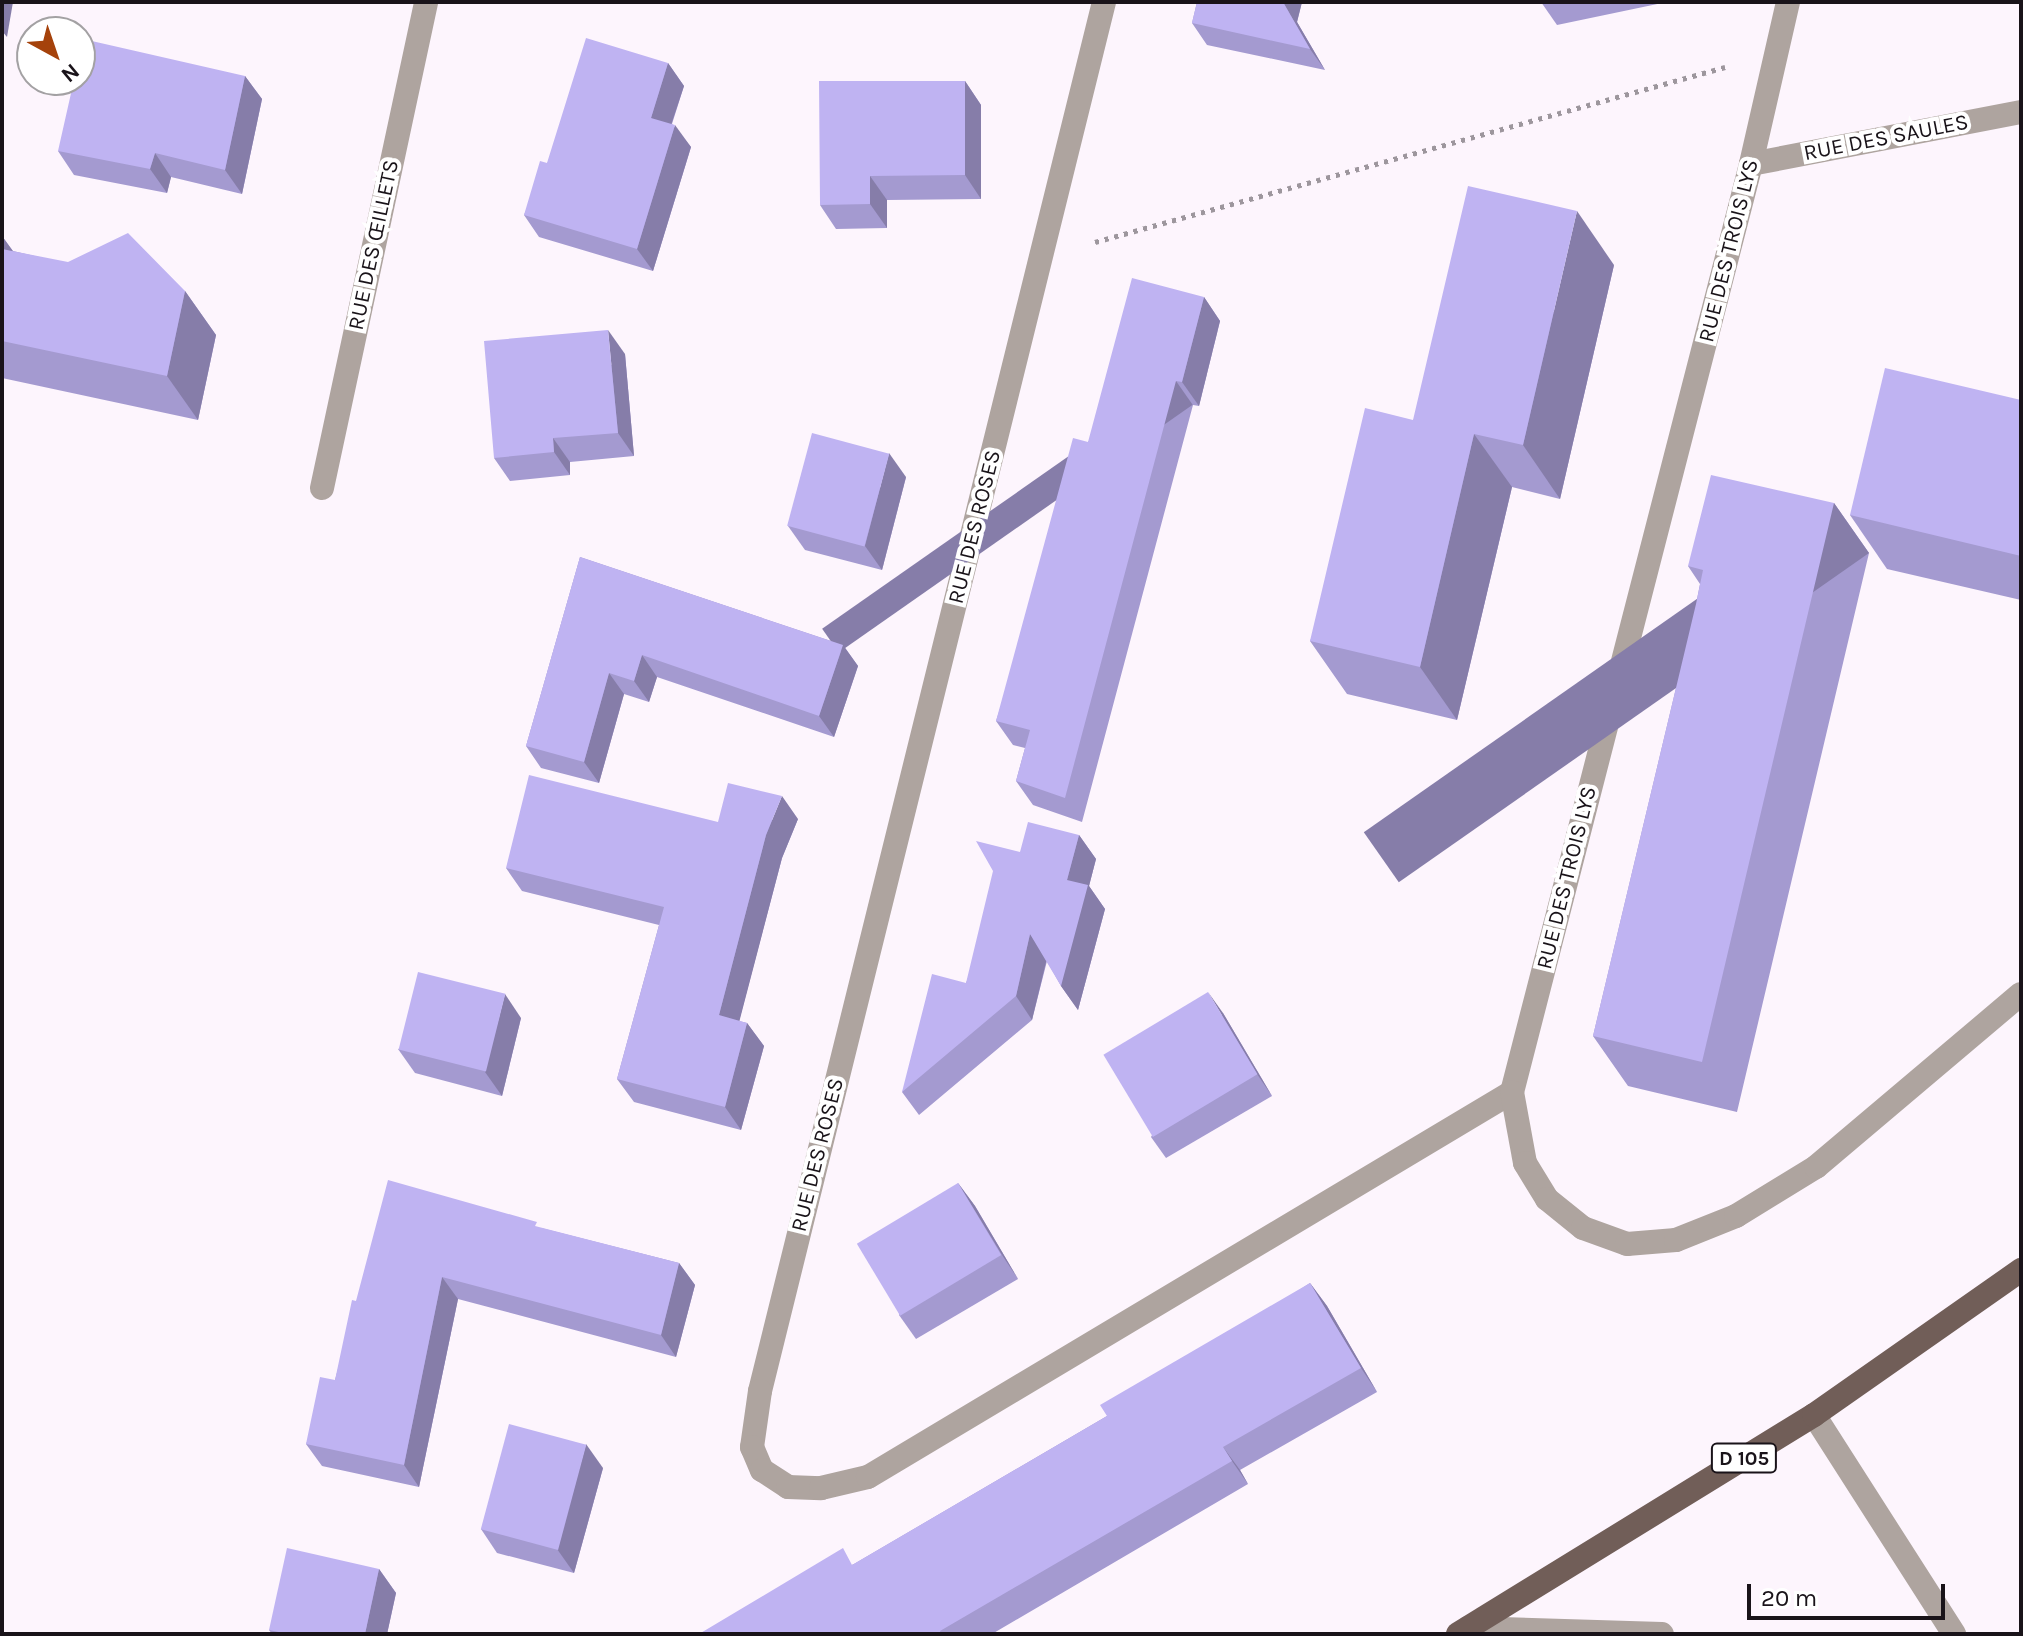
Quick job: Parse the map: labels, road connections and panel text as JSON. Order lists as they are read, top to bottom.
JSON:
{
  "streets": {
    "main road": ["D 105"],
    "street": [
      "RUE DES SAULES",
      "RUE DES ŒILLETS",
      "RUE DES TROIS LYS",
      "RUE DES ROSES"
    ]
  },
  "crossings": [
    ["RUE DES SAULES", "RUE DES TROIS LYS"],
    ["RUE DES TROIS LYS", "RUE DES ROSES"]
  ],
  "scale_bar": "20 m",
  "north": "bottom right"
}
